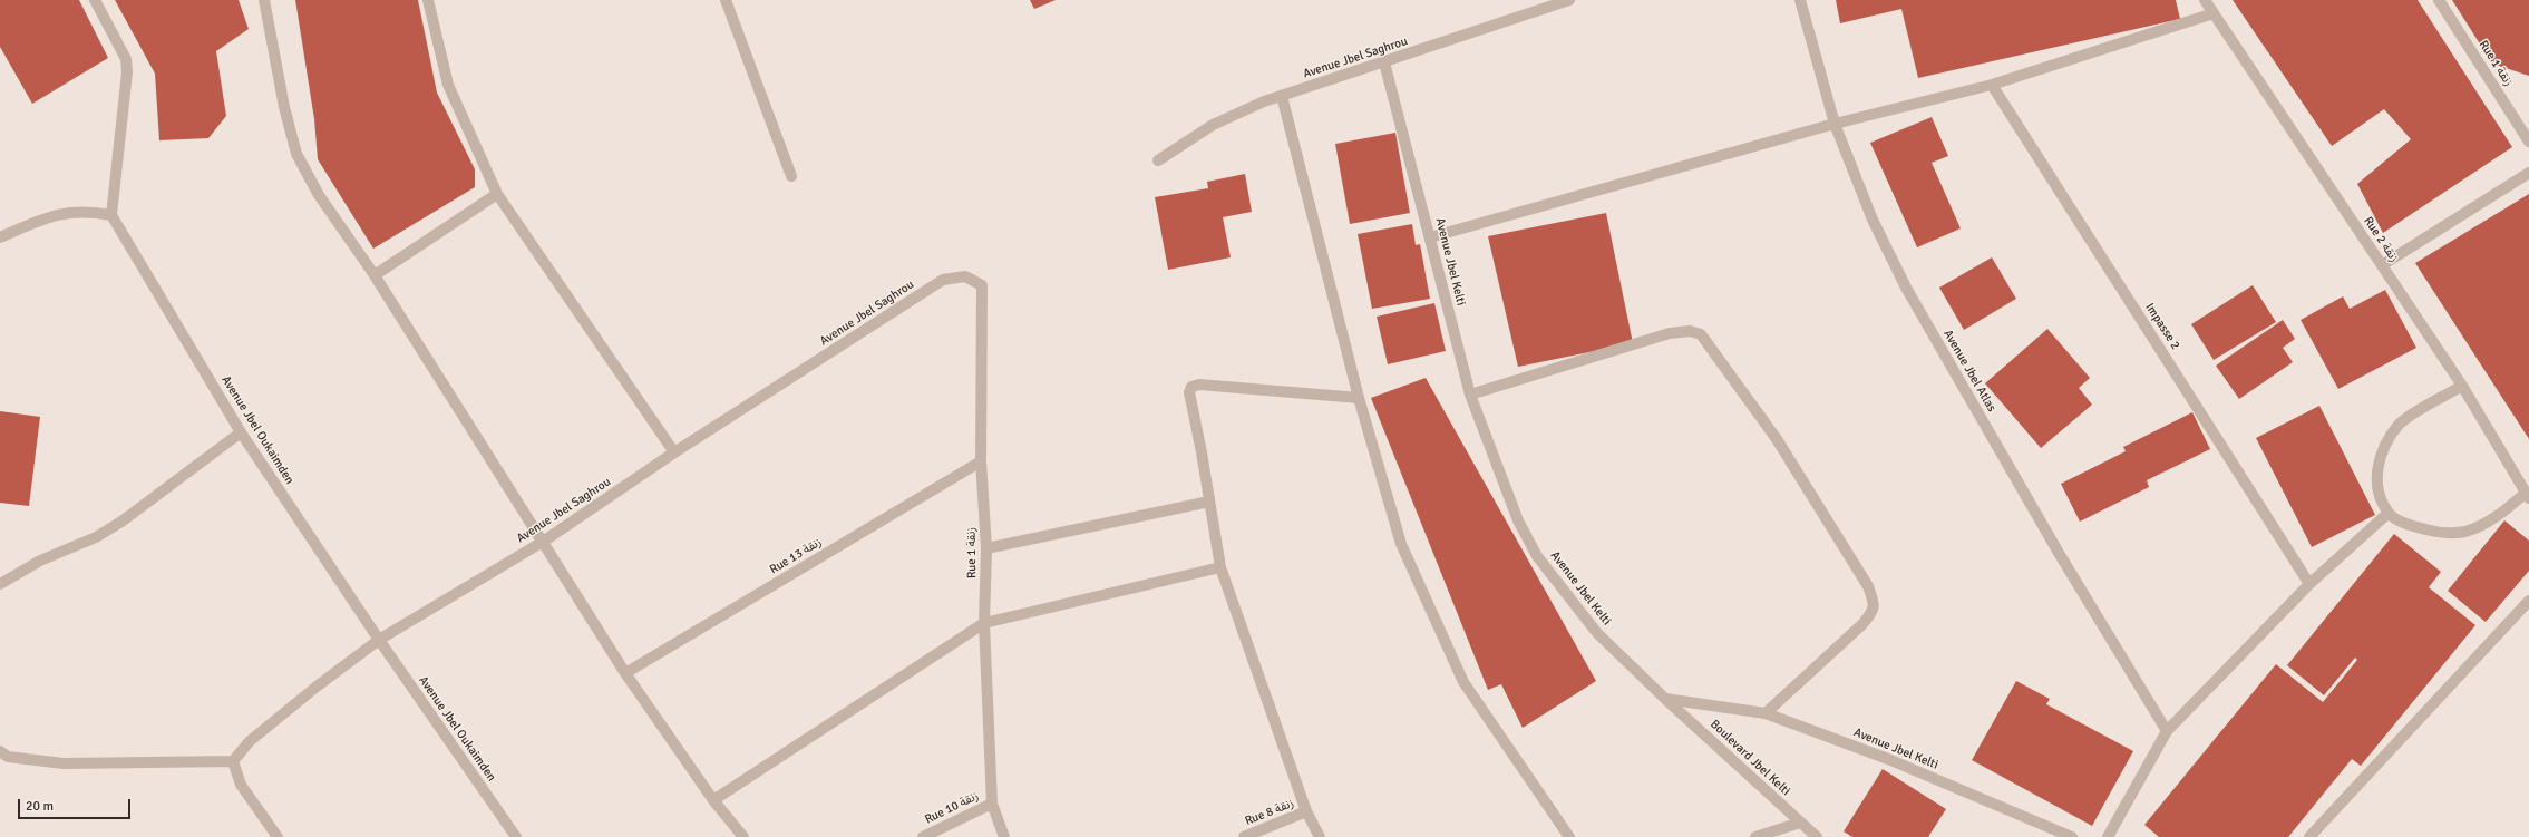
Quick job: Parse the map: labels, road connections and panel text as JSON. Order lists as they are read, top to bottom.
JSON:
{
  "streets": {
    "street": [
      "Avenue Jbel Saghrou",
      "Rue 1 زنقة",
      "Rue 2 زنقة",
      "Avenue Jbel Kelti",
      "Impasse 2",
      "Avenue Jbel Atlas",
      "Avenue Jbel Oukaimden",
      "Rue 13 زنقة",
      "Boulevard Jbel Kelti",
      "Rue 10 زنقة",
      "Rue 8 زنقة"
    ]
  },
  "crossings": [
    ["Avenue Jbel Saghrou", "Rue 1 زنقة"],
    ["Avenue Jbel Saghrou", "Avenue Jbel Kelti"],
    ["Avenue Jbel Saghrou", "Avenue Jbel Oukaimden"],
    ["Rue 1 زنقة", "Rue 13 زنقة"],
    ["Rue 1 زنقة", "Rue 10 زنقة"],
    ["Avenue Jbel Kelti", "Boulevard Jbel Kelti"]
  ],
  "scale_bar": "20 m"
}
